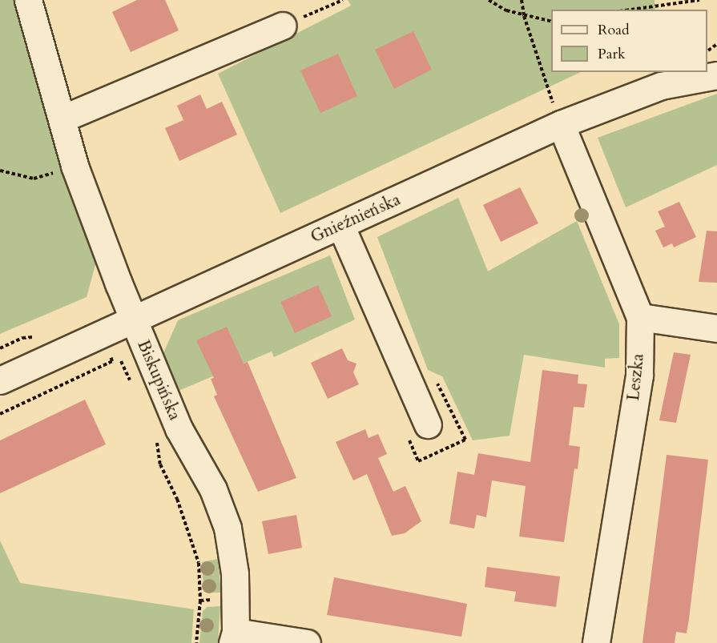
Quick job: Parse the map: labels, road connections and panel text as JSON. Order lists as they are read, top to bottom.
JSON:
{
  "streets": {
    "street": ["Gnieźnieńska", "Leszka", "Biskupińska"]
  },
  "crossings": [
    ["Gnieźnieńska", "Leszka"],
    ["Gnieźnieńska", "Biskupińska"]
  ],
  "legend": ["Road", "Park"]
}
